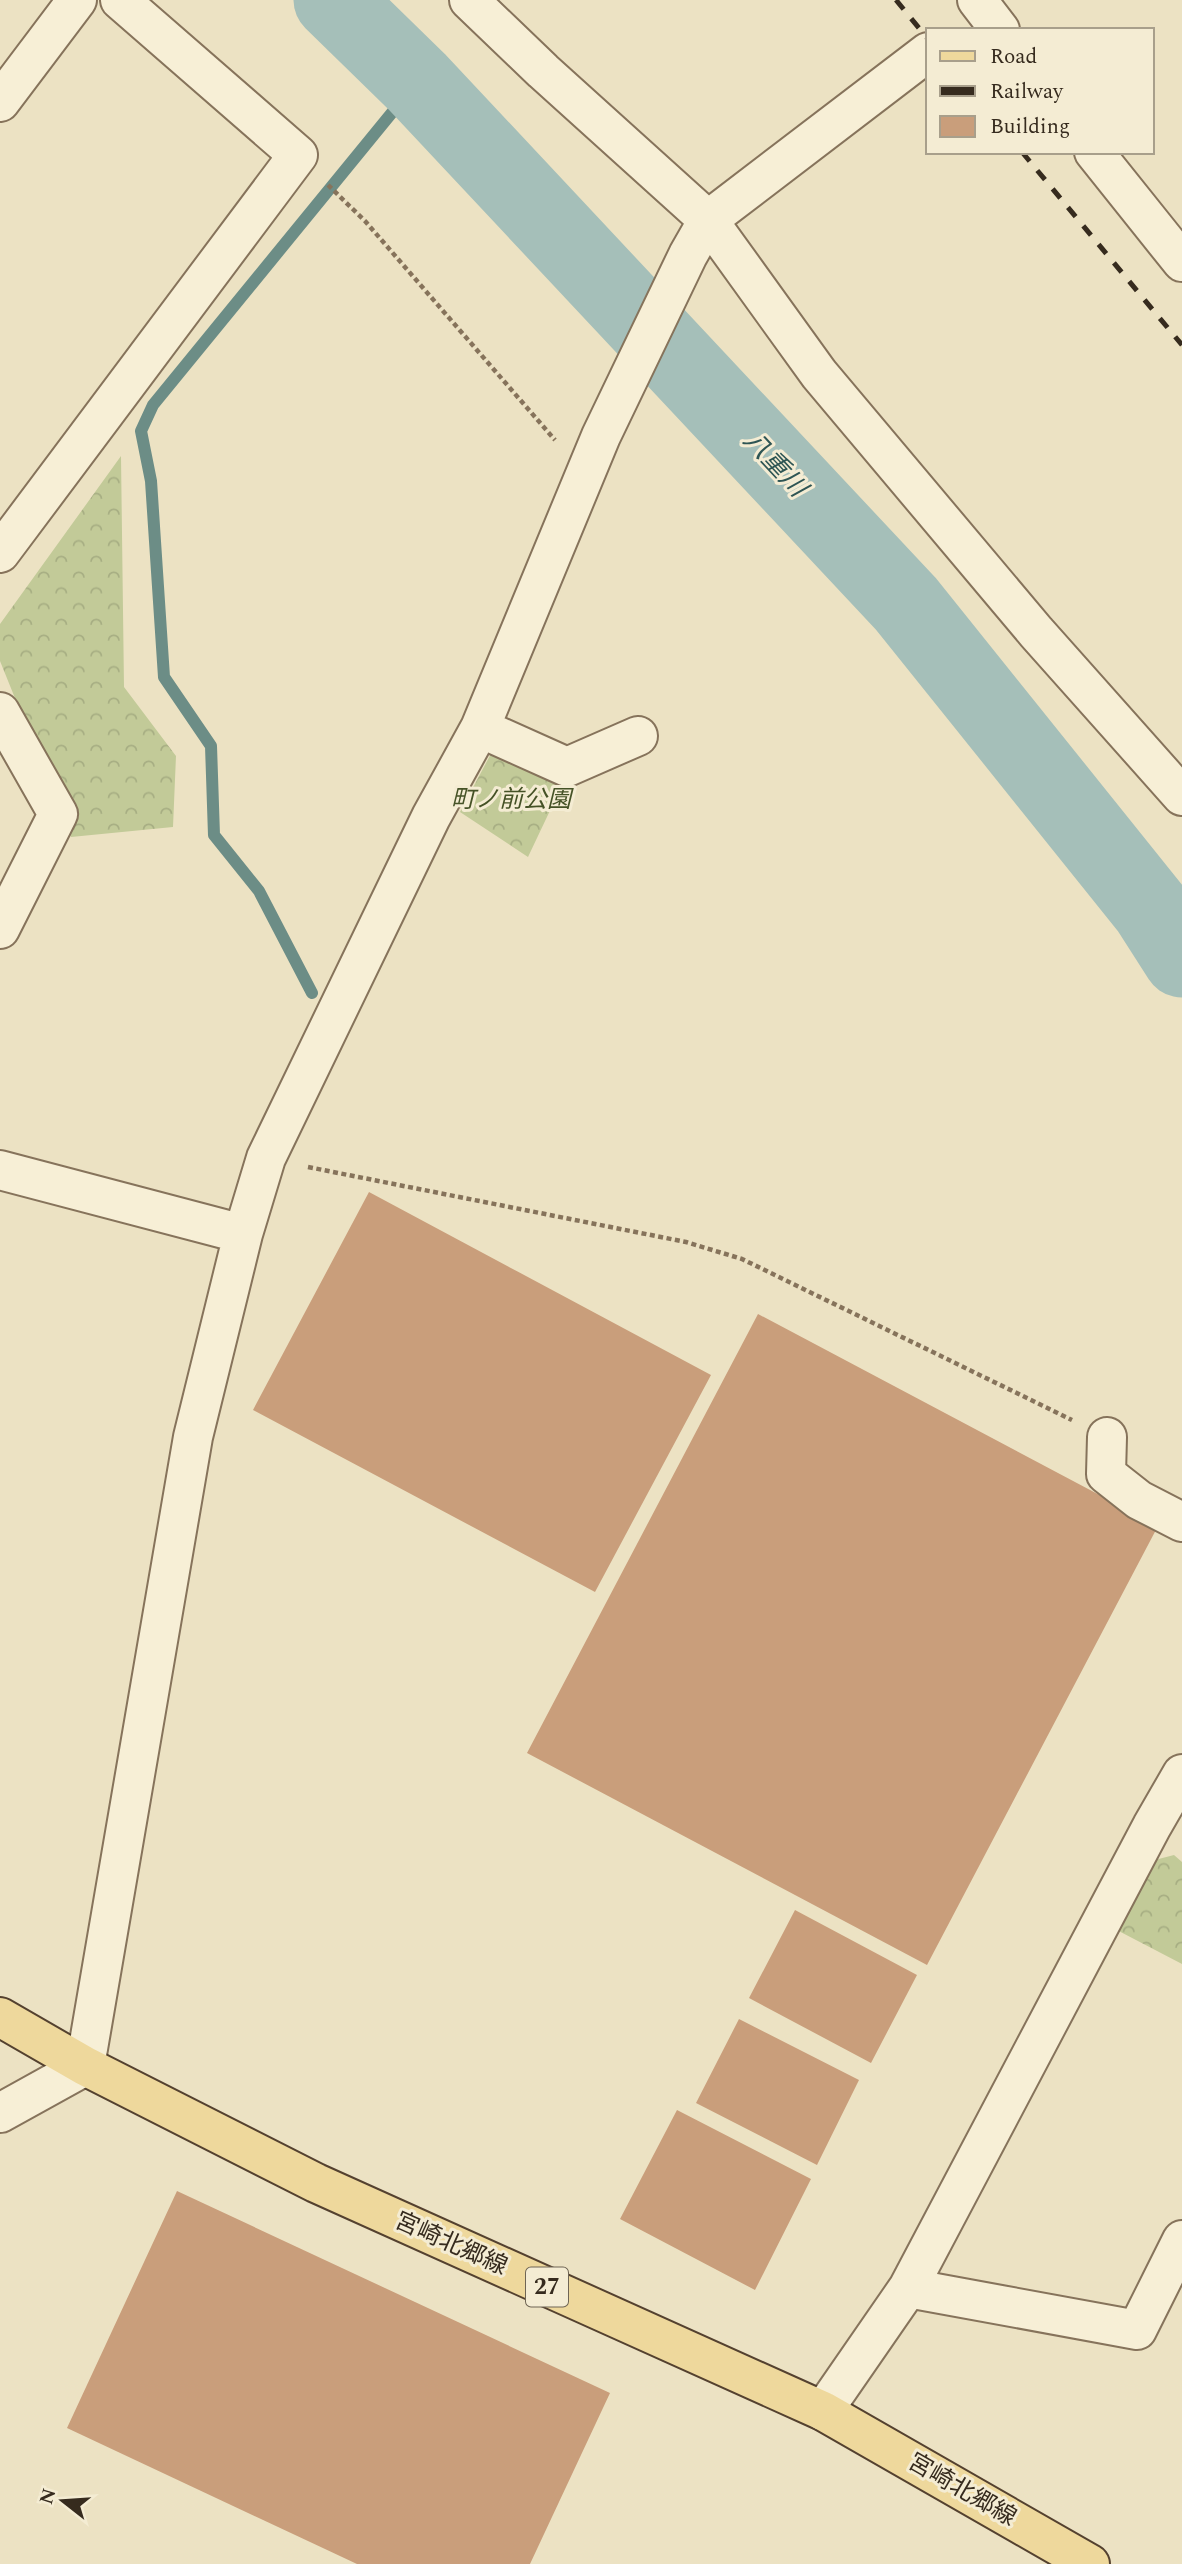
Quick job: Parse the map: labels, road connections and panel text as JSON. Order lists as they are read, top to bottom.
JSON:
{
  "streets": {
    "main road": ["宮崎北郷線", "27"]
  },
  "water": ["八重川"],
  "parks": ["町ノ前公園"],
  "legend": ["Road", "Railway", "Building"],
  "north": "left"
}
